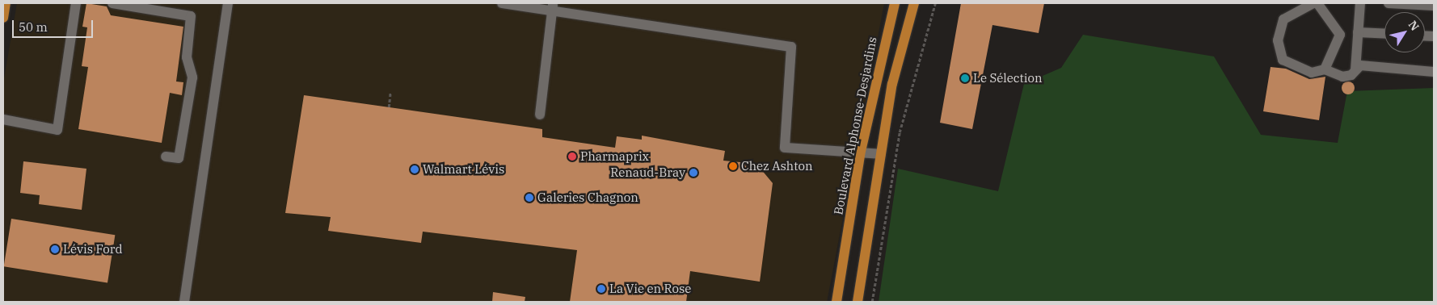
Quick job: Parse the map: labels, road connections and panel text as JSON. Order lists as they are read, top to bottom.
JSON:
{
  "streets": {
    "main road": ["Boulevard Alphonse-Desjardins"]
  },
  "places": [
    "Le Sélection",
    "Pharmaprix",
    "Chez Ashton",
    "Walmart Lévis",
    "Renaud-Bray",
    "Galeries Chagnon",
    "Lévis Ford",
    "La Vie en Rose"
  ],
  "scale_bar": "50 m",
  "north": "top right"
}
